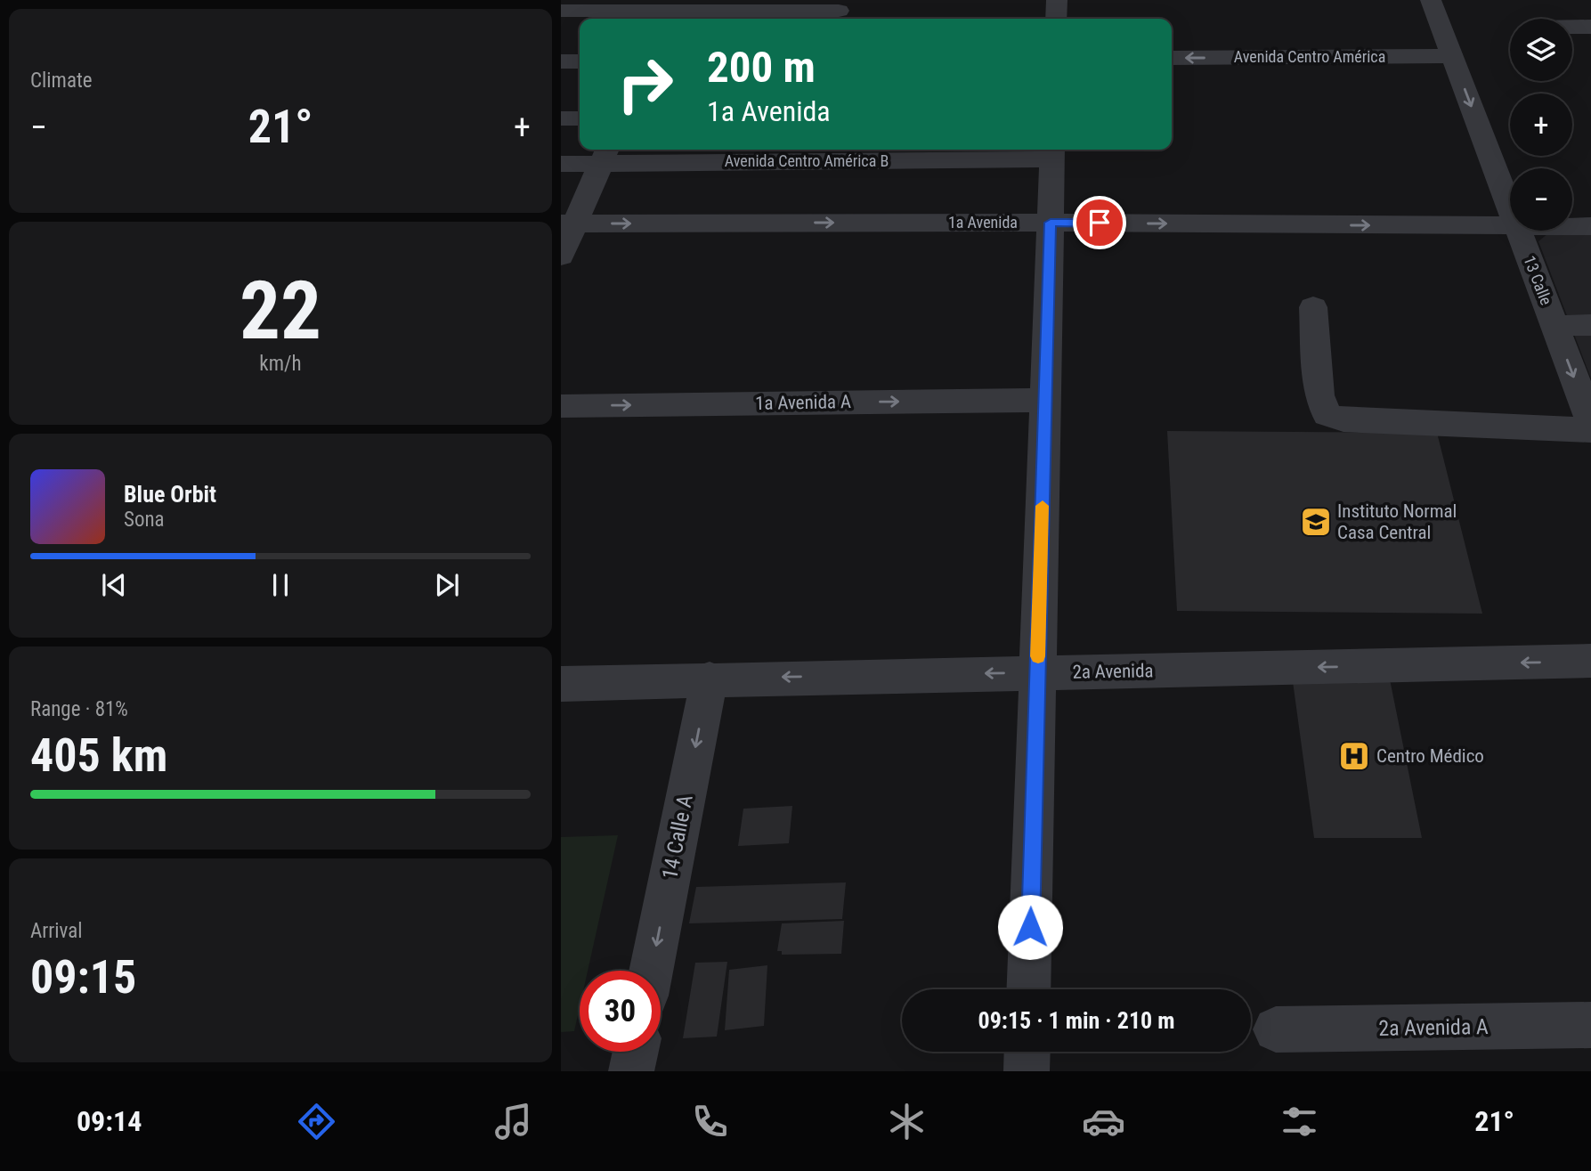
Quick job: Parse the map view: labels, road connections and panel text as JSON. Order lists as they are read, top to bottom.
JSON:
{
  "streets": {
    "street": [
      "Avenida Centro América",
      "Avenida Centro América B",
      "1a Avenida",
      "13 Calle",
      "1a Avenida A",
      "2a Avenida",
      "14 Calle A",
      "2a Avenida A"
    ]
  },
  "crossings": [
    ["Avenida Centro América", "13 Calle"],
    ["2a Avenida", "14 Calle A"]
  ],
  "one_way": [
    "Avenida Centro América",
    "13 Calle",
    "1a Avenida A",
    "2a Avenida",
    "14 Calle A"
  ],
  "places": {
    "school or university": ["Instituto Normal Casa Central"],
    "hospital": ["Centro Médico"]
  },
  "page": {
    "tile": [
      "Climate",
      ["22", "km/h"],
      ["Range · 81%", "405 km"],
      ["Arrival", "09:15"]
    ],
    "map_buttons": ["+", "−"],
    "turn": ["200 m", "1a Avenida"],
    "heat": ["−", "21°", "+"],
    "song": ["Blue Orbit", "Sona"],
    "limit": "30",
    "trip": "09:15 · 1 min · 210 m",
    "tabs": ["09:14", "21°"]
  }
}
